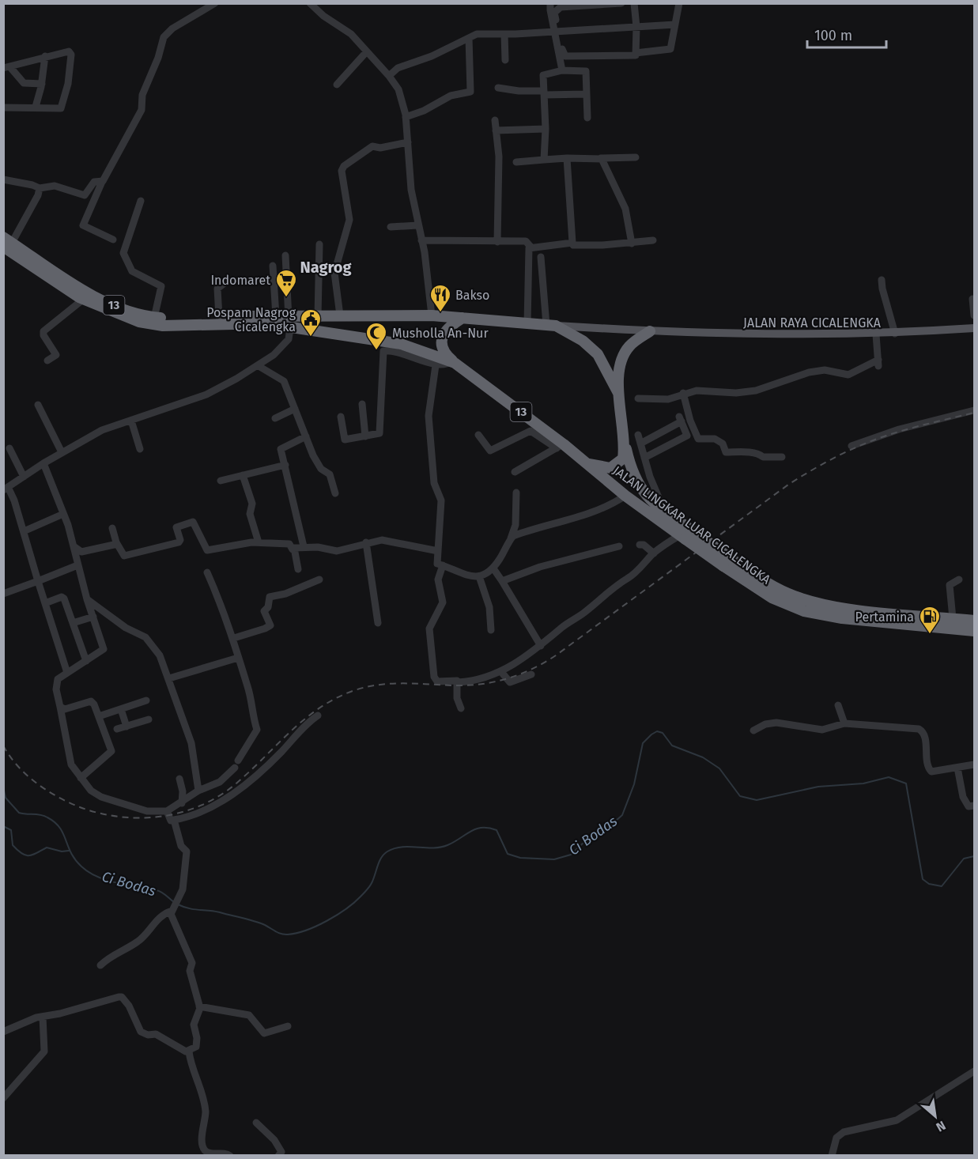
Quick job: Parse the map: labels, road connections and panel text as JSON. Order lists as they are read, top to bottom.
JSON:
{
  "streets": {
    "highway": ["13", "JALAN LINGKAR LUAR CICALENGKA"],
    "main road": ["JALAN RAYA CICALENGKA"]
  },
  "crossings": [
    ["13", "JALAN RAYA CICALENGKA"],
    ["13", "JALAN LINGKAR LUAR CICALENGKA"]
  ],
  "districts": ["Nagrog"],
  "water": ["Ci Bodas"],
  "places": {
    "supermarket": ["Indomaret"],
    "restaurant": ["Bakso"],
    "public building": ["Pospam Nagrog Cicalengka"],
    "mosque": ["Musholla An-Nur"],
    "fuel station": ["Pertamina"]
  },
  "scale_bar": "100 m",
  "north": "bottom right"
}
